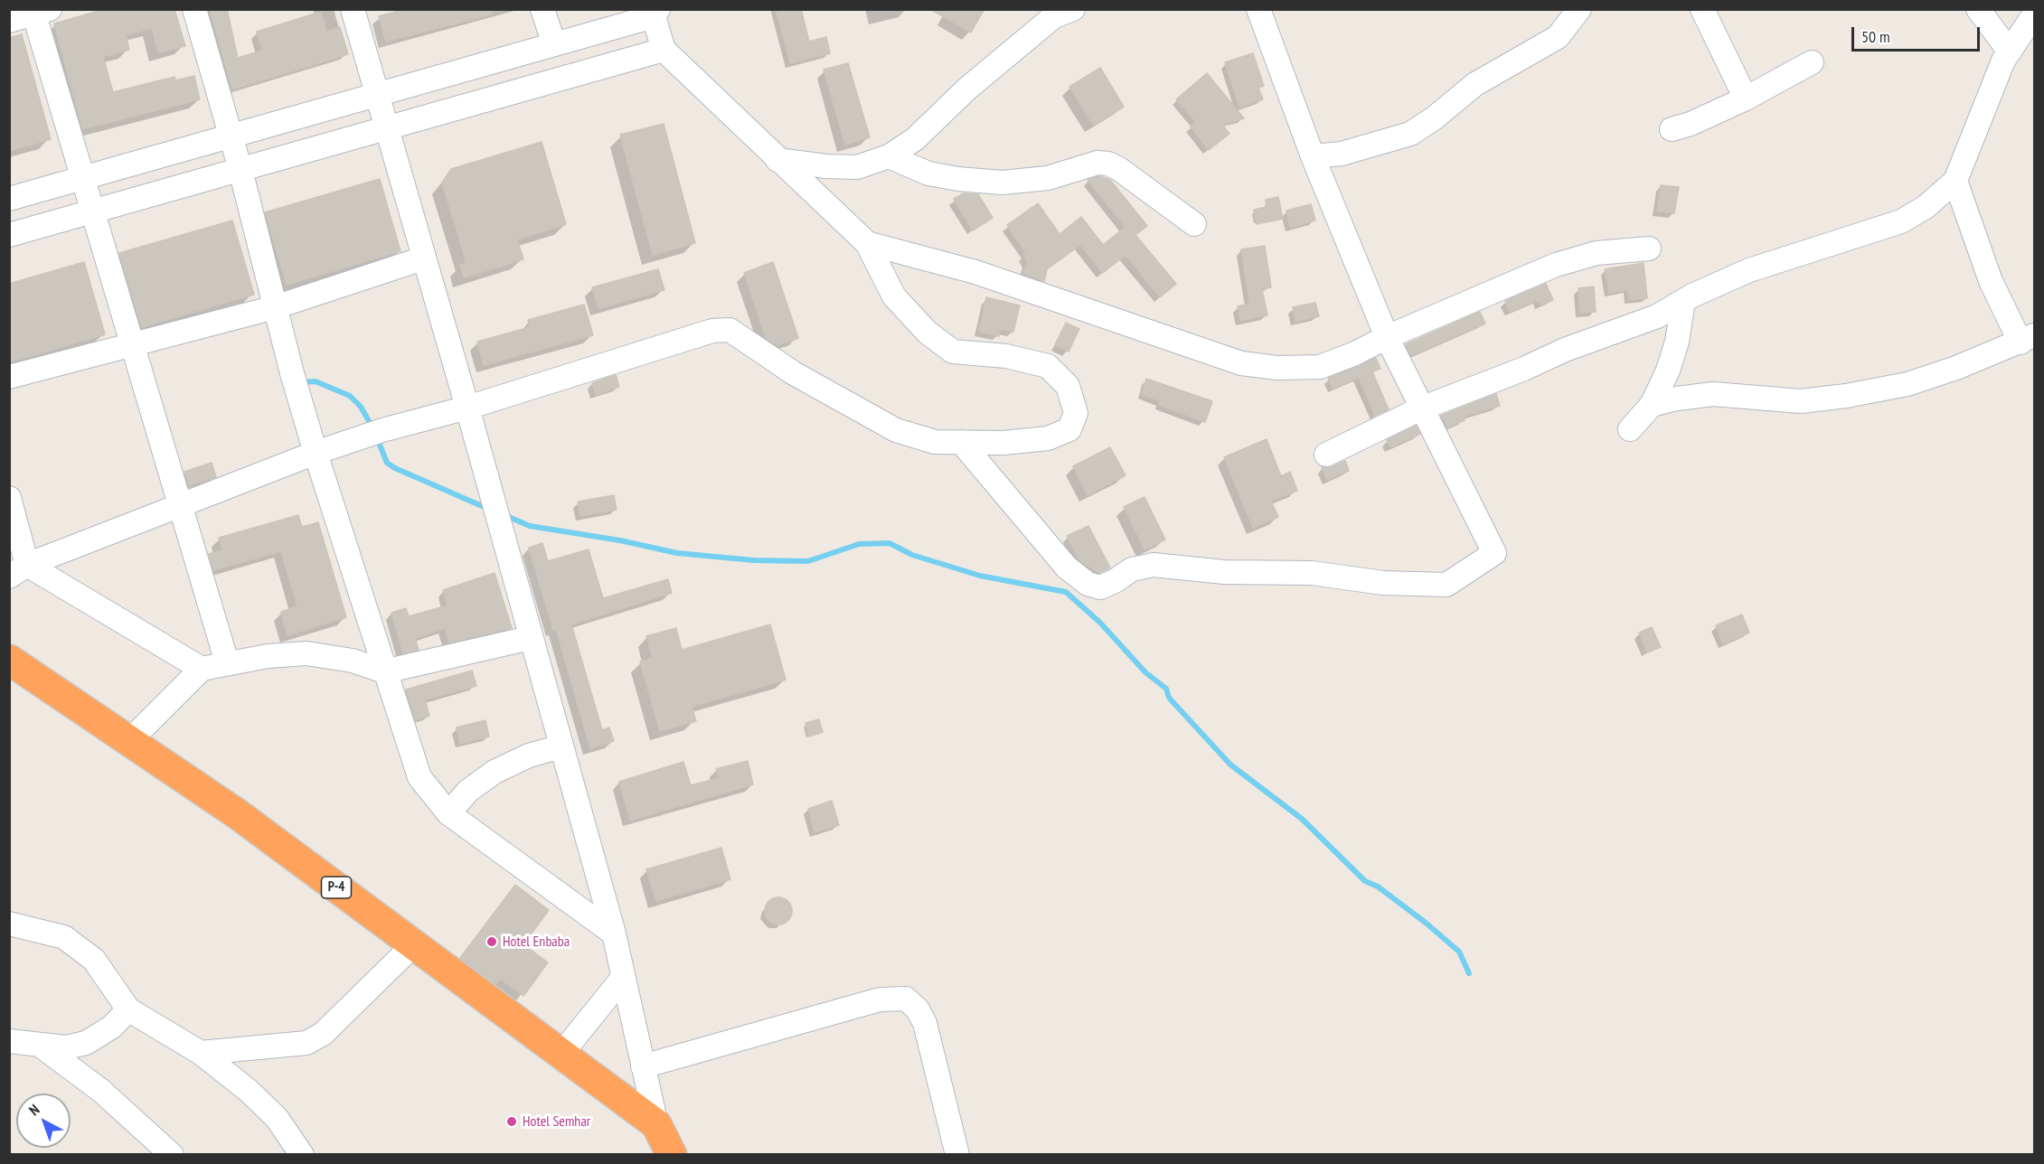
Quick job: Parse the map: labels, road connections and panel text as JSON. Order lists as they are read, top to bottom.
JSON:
{
  "streets": {
    "highway": ["P-4"]
  },
  "places": ["Hotel Enbaba", "Hotel Semhar"],
  "scale_bar": "50 m",
  "north": "top left"
}
